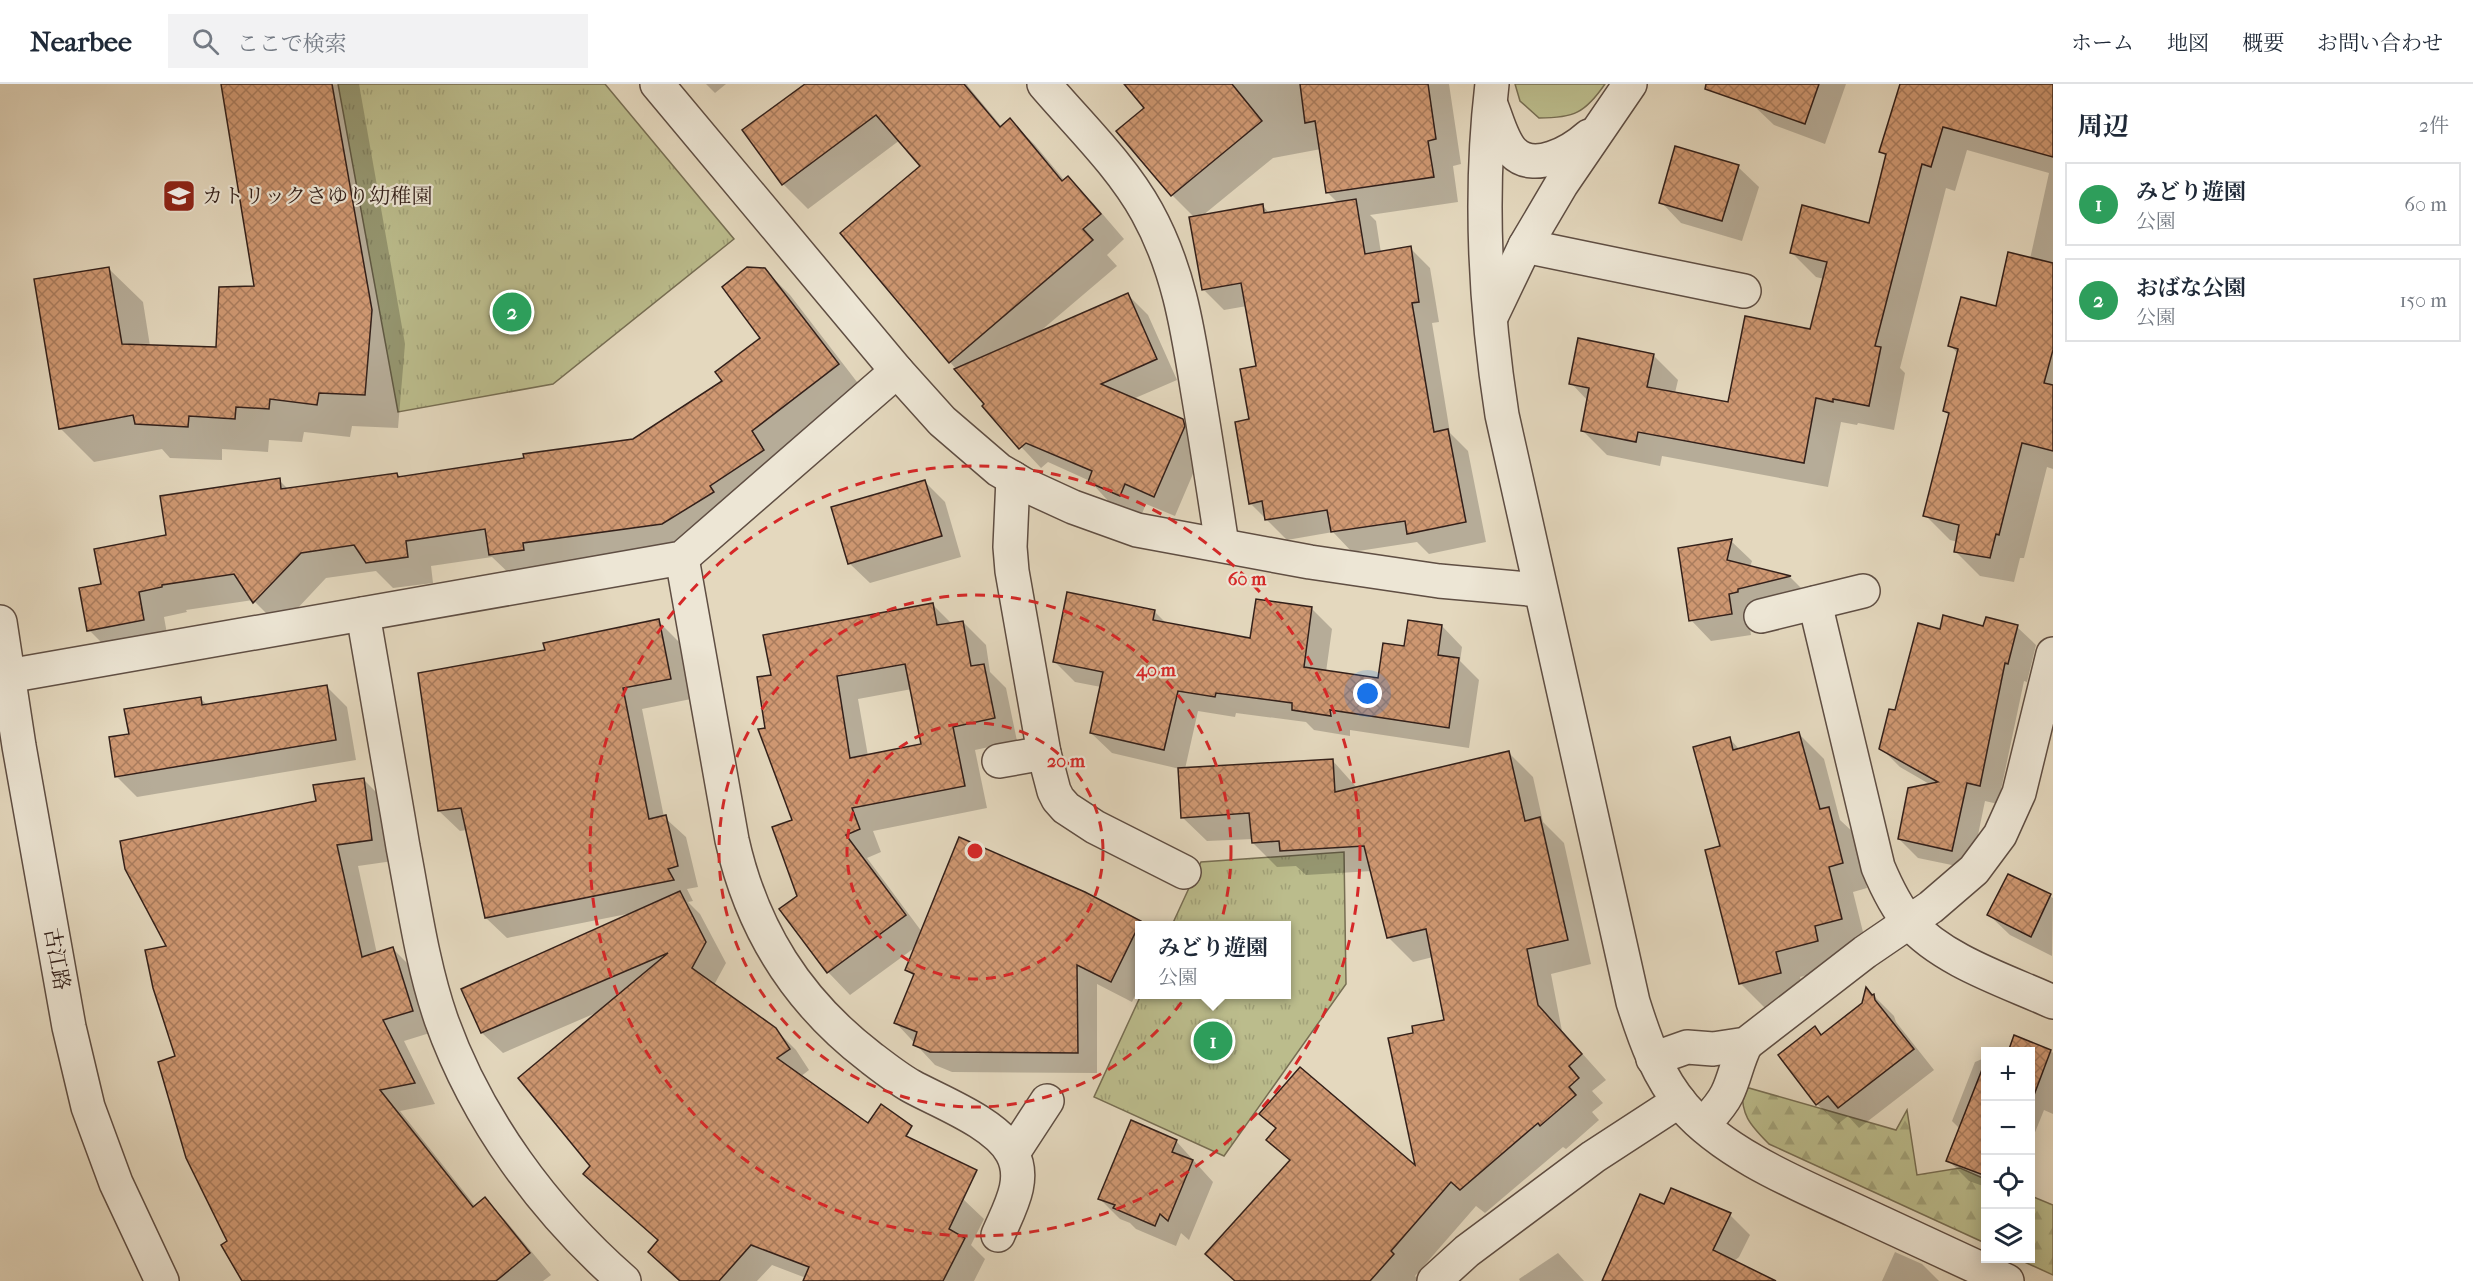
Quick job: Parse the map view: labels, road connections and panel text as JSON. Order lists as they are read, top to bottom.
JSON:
{
  "streets": {
    "street": ["古江路"]
  },
  "places": {
    "school or university": ["カトリックさゆり幼稚園"]
  },
  "page": {
    "header": "Nearbee",
    "search": "ここで検索",
    "nav": [
      "ホーム",
      "地図",
      "概要",
      "お問い合わせ"
    ],
    "heading": ["周辺", "2件"],
    "list": [
      {
        "mark": "1",
        "name": "みどり遊園",
        "note": "公園",
        "value": "60 m"
      },
      {
        "mark": "2",
        "name": "おばな公園",
        "note": "公園",
        "value": "150 m"
      }
    ],
    "pins": ["2", "1"],
    "popup": ["みどり遊園", "公園"],
    "map_buttons": ["+", "−"]
  },
  "rings": ["60 m", "40 m", "20 m"]
}
